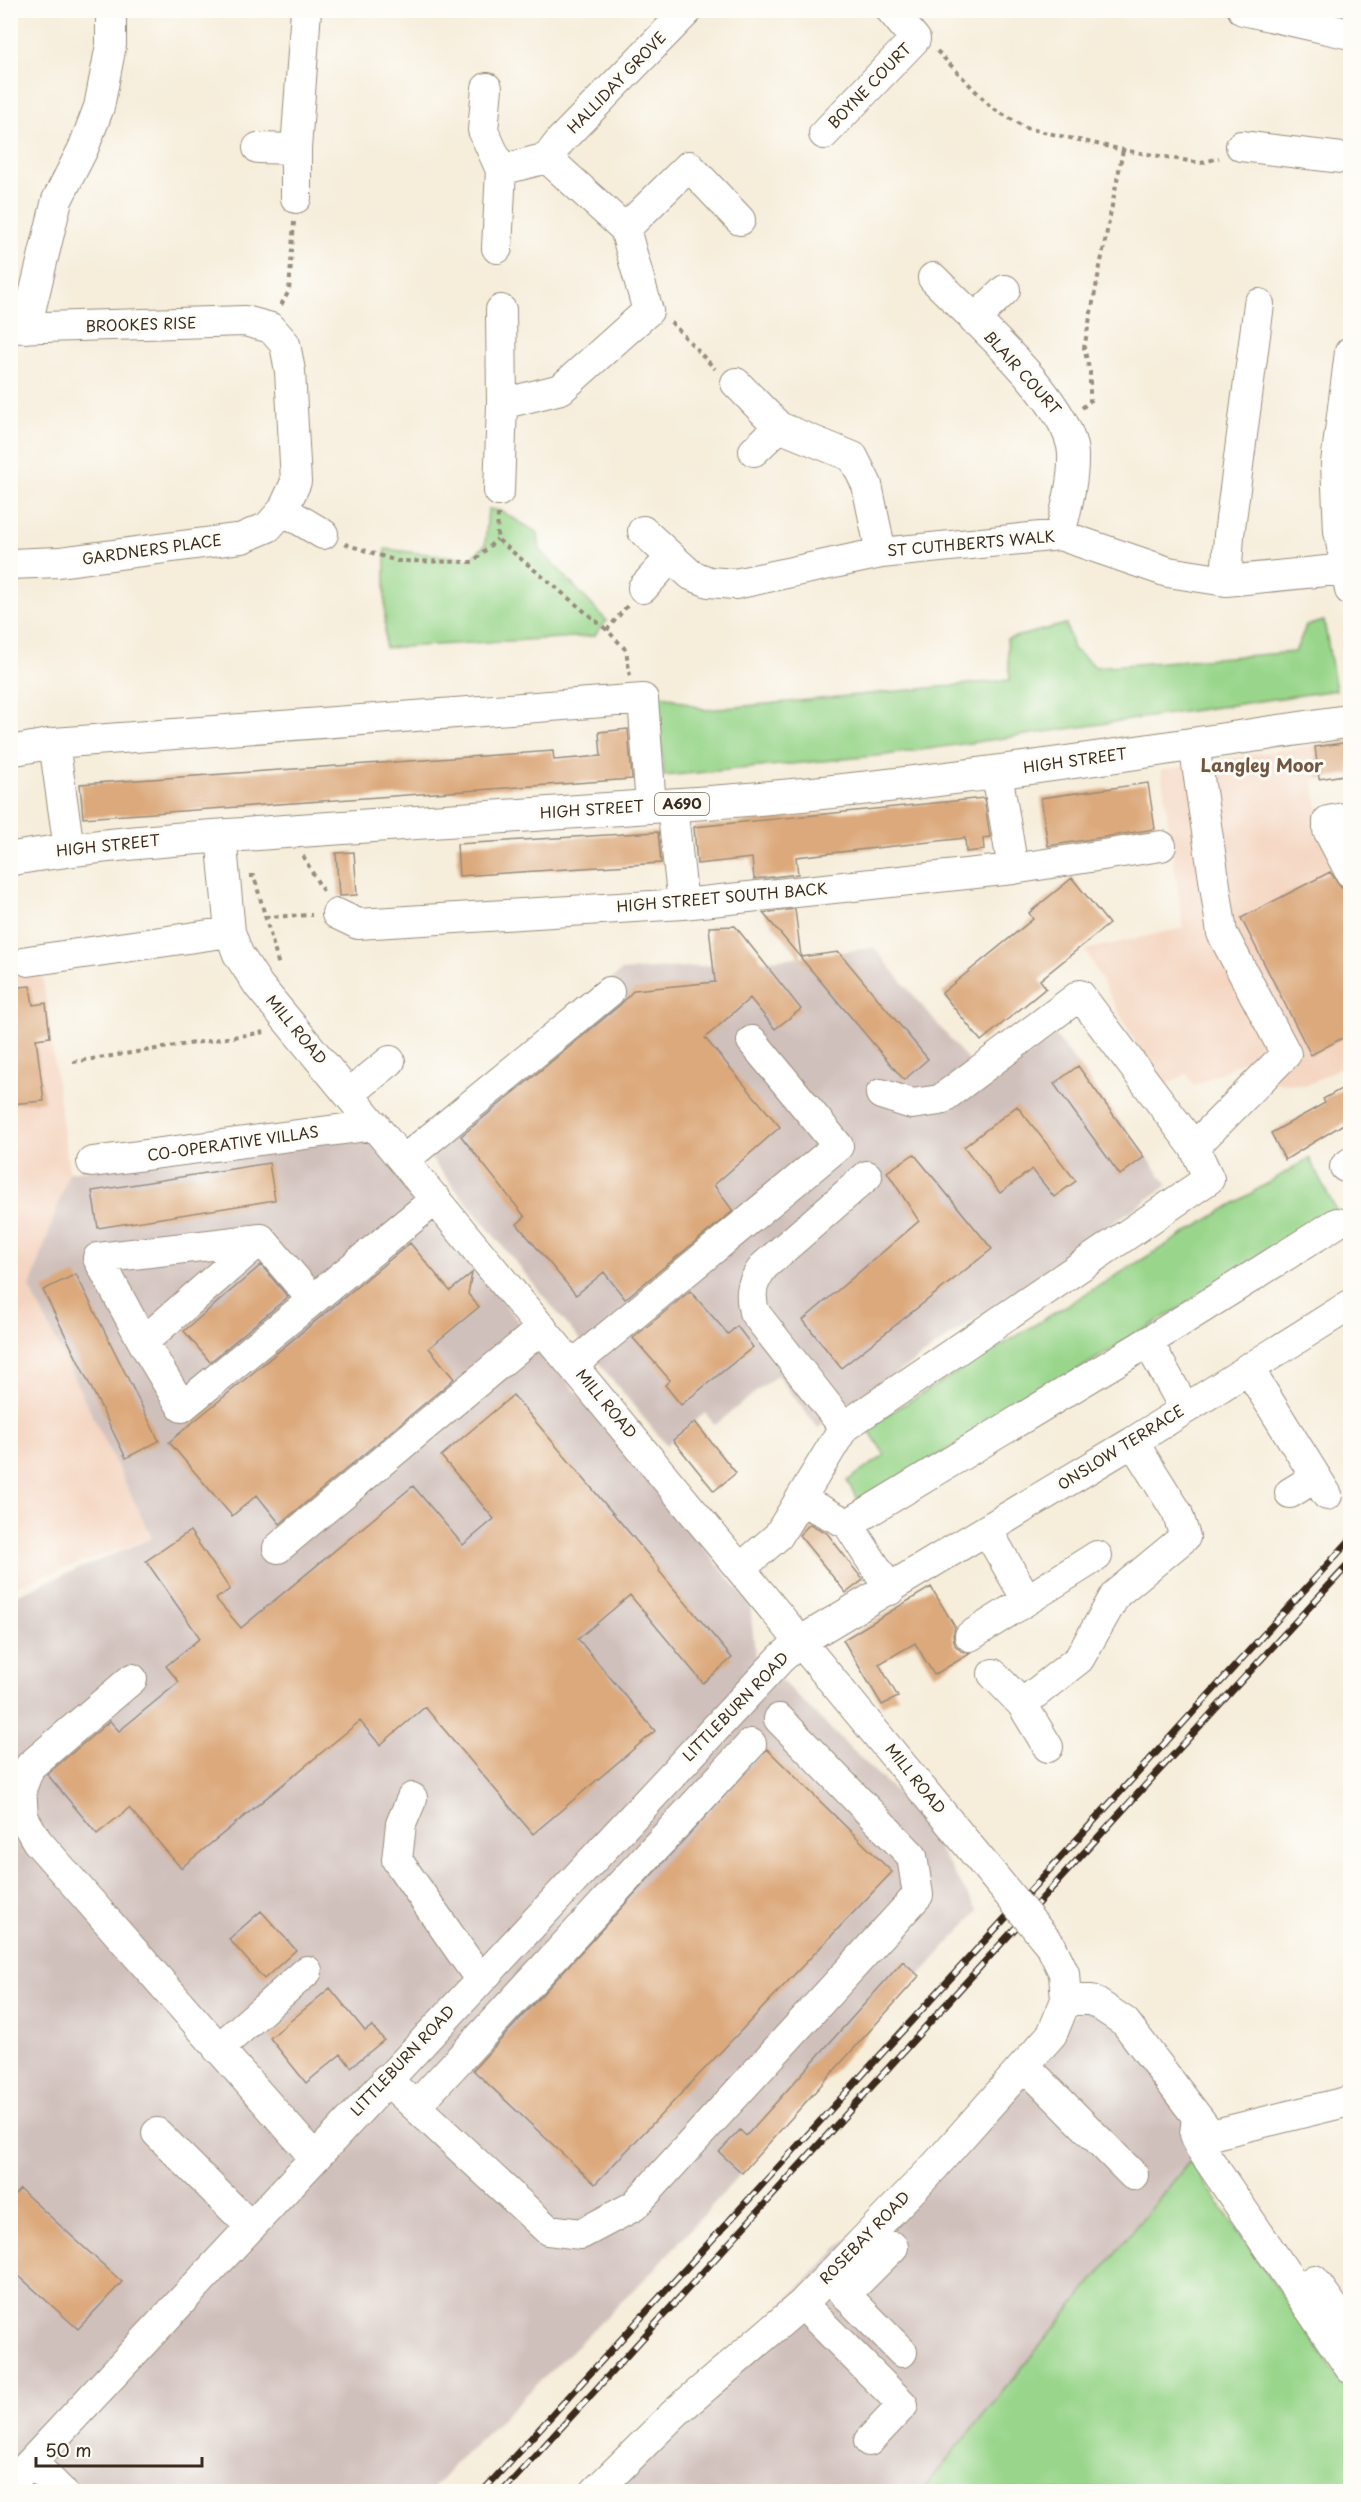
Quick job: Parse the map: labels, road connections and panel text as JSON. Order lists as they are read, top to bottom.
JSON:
{
  "streets": {
    "main road": ["HIGH STREET", "A690"],
    "street": [
      "HALLIDAY GROVE",
      "BOYNE COURT",
      "BROOKES RISE",
      "BLAIR COURT",
      "ST CUTHBERTS WALK",
      "GARDNERS PLACE",
      "HIGH STREET SOUTH BACK",
      "MILL ROAD",
      "CO-OPERATIVE VILLAS",
      "ONSLOW TERRACE",
      "LITTLEBURN ROAD",
      "ROSEBAY ROAD"
    ]
  },
  "crossings": [
    ["BROOKES RISE", "GARDNERS PLACE"],
    ["BLAIR COURT", "ST CUTHBERTS WALK"],
    ["HIGH STREET", "MILL ROAD"],
    ["MILL ROAD", "CO-OPERATIVE VILLAS"],
    ["MILL ROAD", "LITTLEBURN ROAD"],
    ["MILL ROAD", "ROSEBAY ROAD"],
    ["ONSLOW TERRACE", "LITTLEBURN ROAD"]
  ],
  "districts": ["Langley Moor"],
  "scale_bar": "50 m"
}
